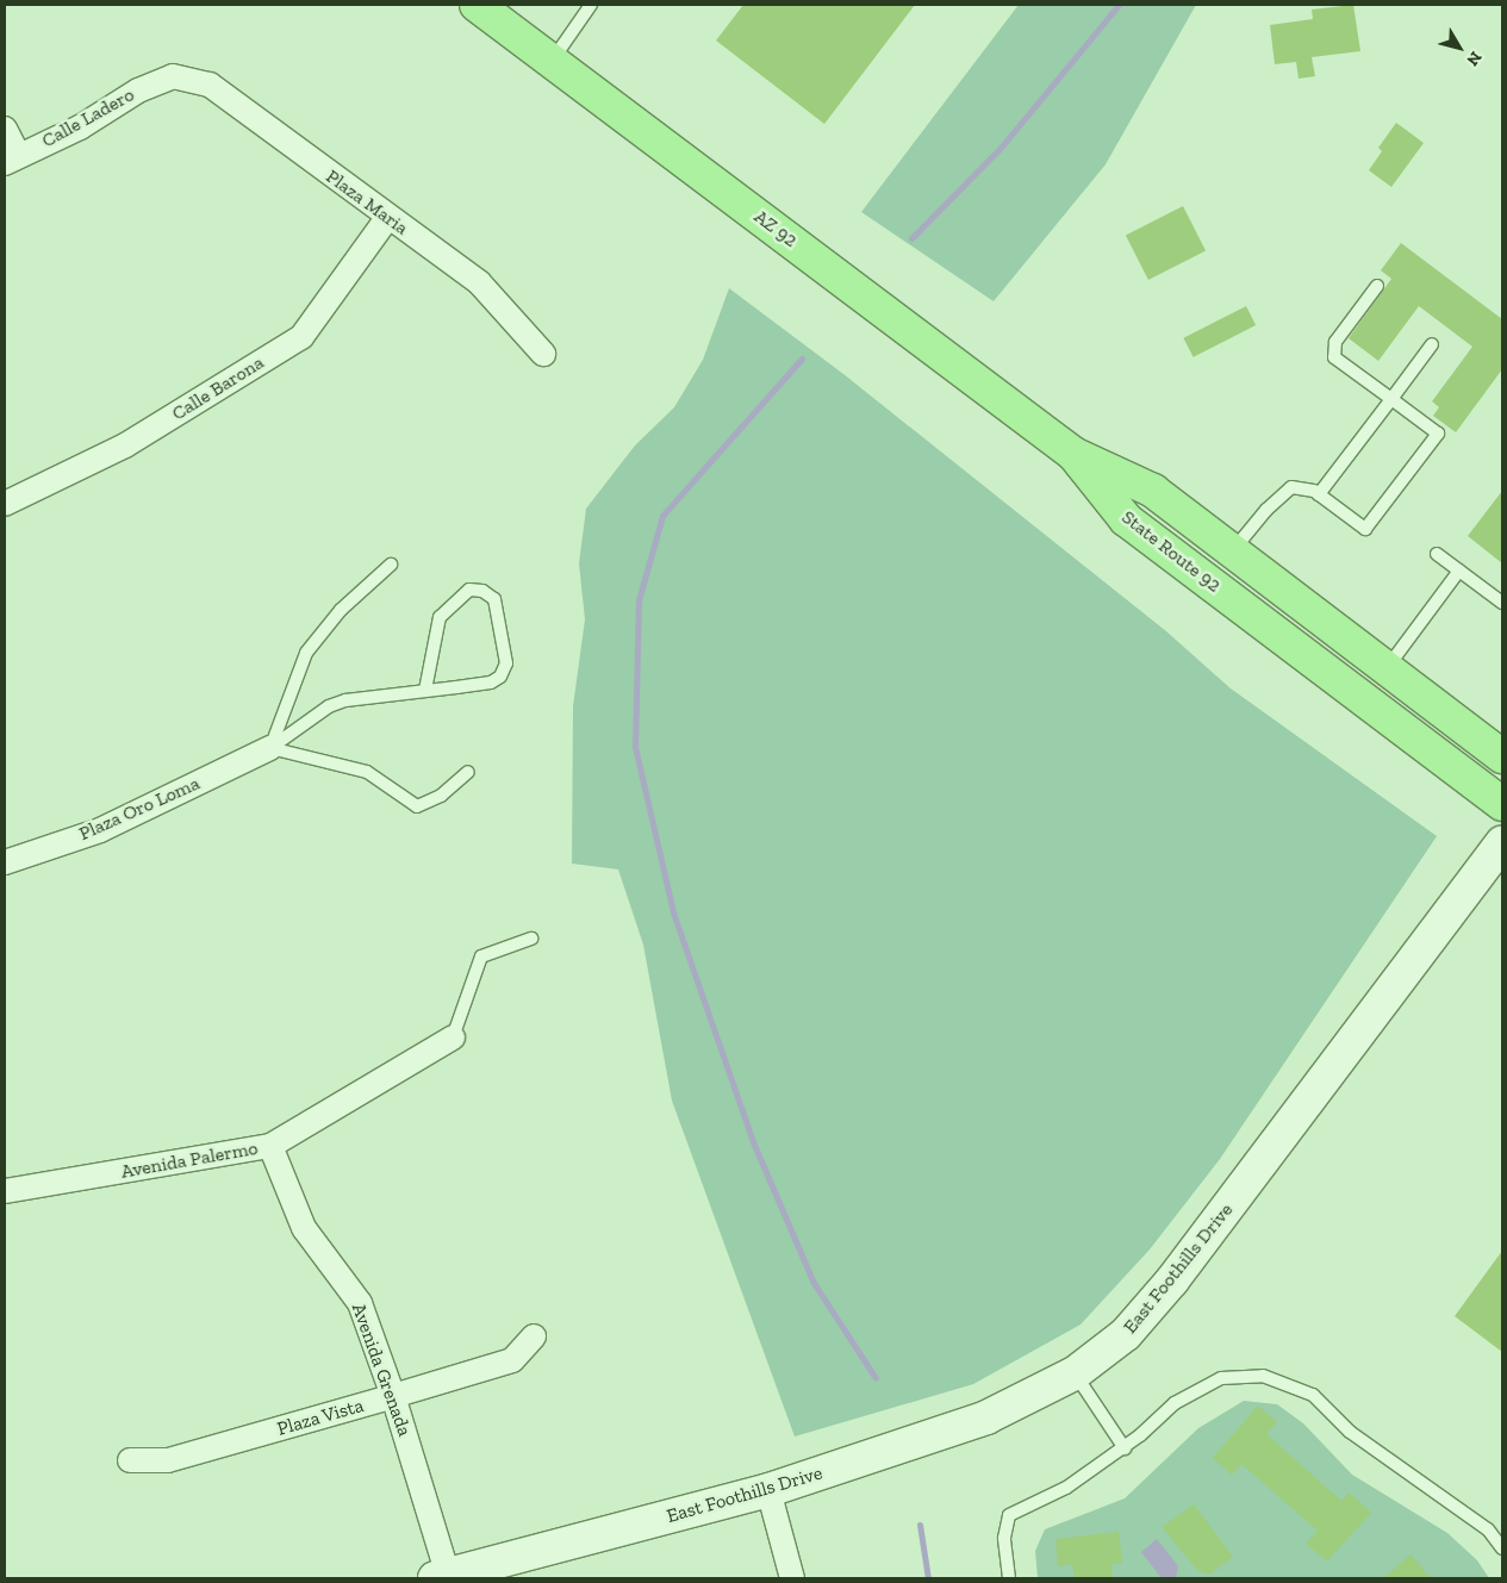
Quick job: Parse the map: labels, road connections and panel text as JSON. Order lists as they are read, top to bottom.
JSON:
{
  "streets": {
    "main road": ["AZ 92", "State Route 92"],
    "street": [
      "Calle Ladero",
      "Plaza Maria",
      "Calle Barona",
      "Plaza Oro Loma",
      "Avenida Palermo",
      "East Foothills Drive",
      "Avenida Grenada",
      "Plaza Vista"
    ]
  },
  "crossings": [
    ["Calle Ladero", "Plaza Maria"],
    ["Plaza Maria", "Calle Barona"],
    ["AZ 92", "State Route 92"],
    ["Avenida Palermo", "Avenida Grenada"],
    ["East Foothills Drive", "Avenida Grenada"],
    ["Avenida Grenada", "Plaza Vista"]
  ],
  "north": "bottom right"
}
